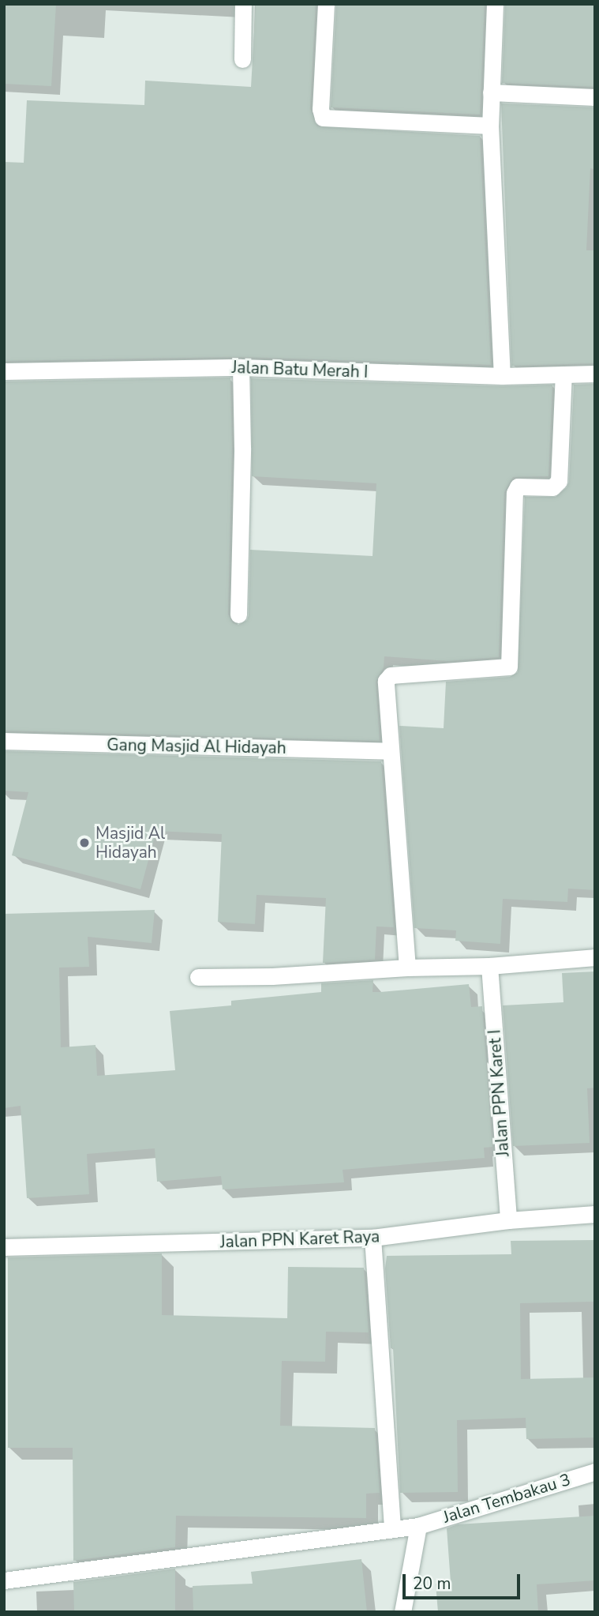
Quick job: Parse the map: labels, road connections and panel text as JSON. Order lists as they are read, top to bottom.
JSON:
{
  "streets": {
    "street": [
      "Jalan Batu Merah I",
      "Gang Masjid Al Hidayah",
      "Jalan PPN Karet I",
      "Jalan PPN Karet Raya",
      "Jalan Tembakau 3"
    ]
  },
  "crossings": [
    ["Jalan PPN Karet I", "Jalan PPN Karet Raya"]
  ],
  "places": ["Masjid Al Hidayah"],
  "scale_bar": "20 m"
}
